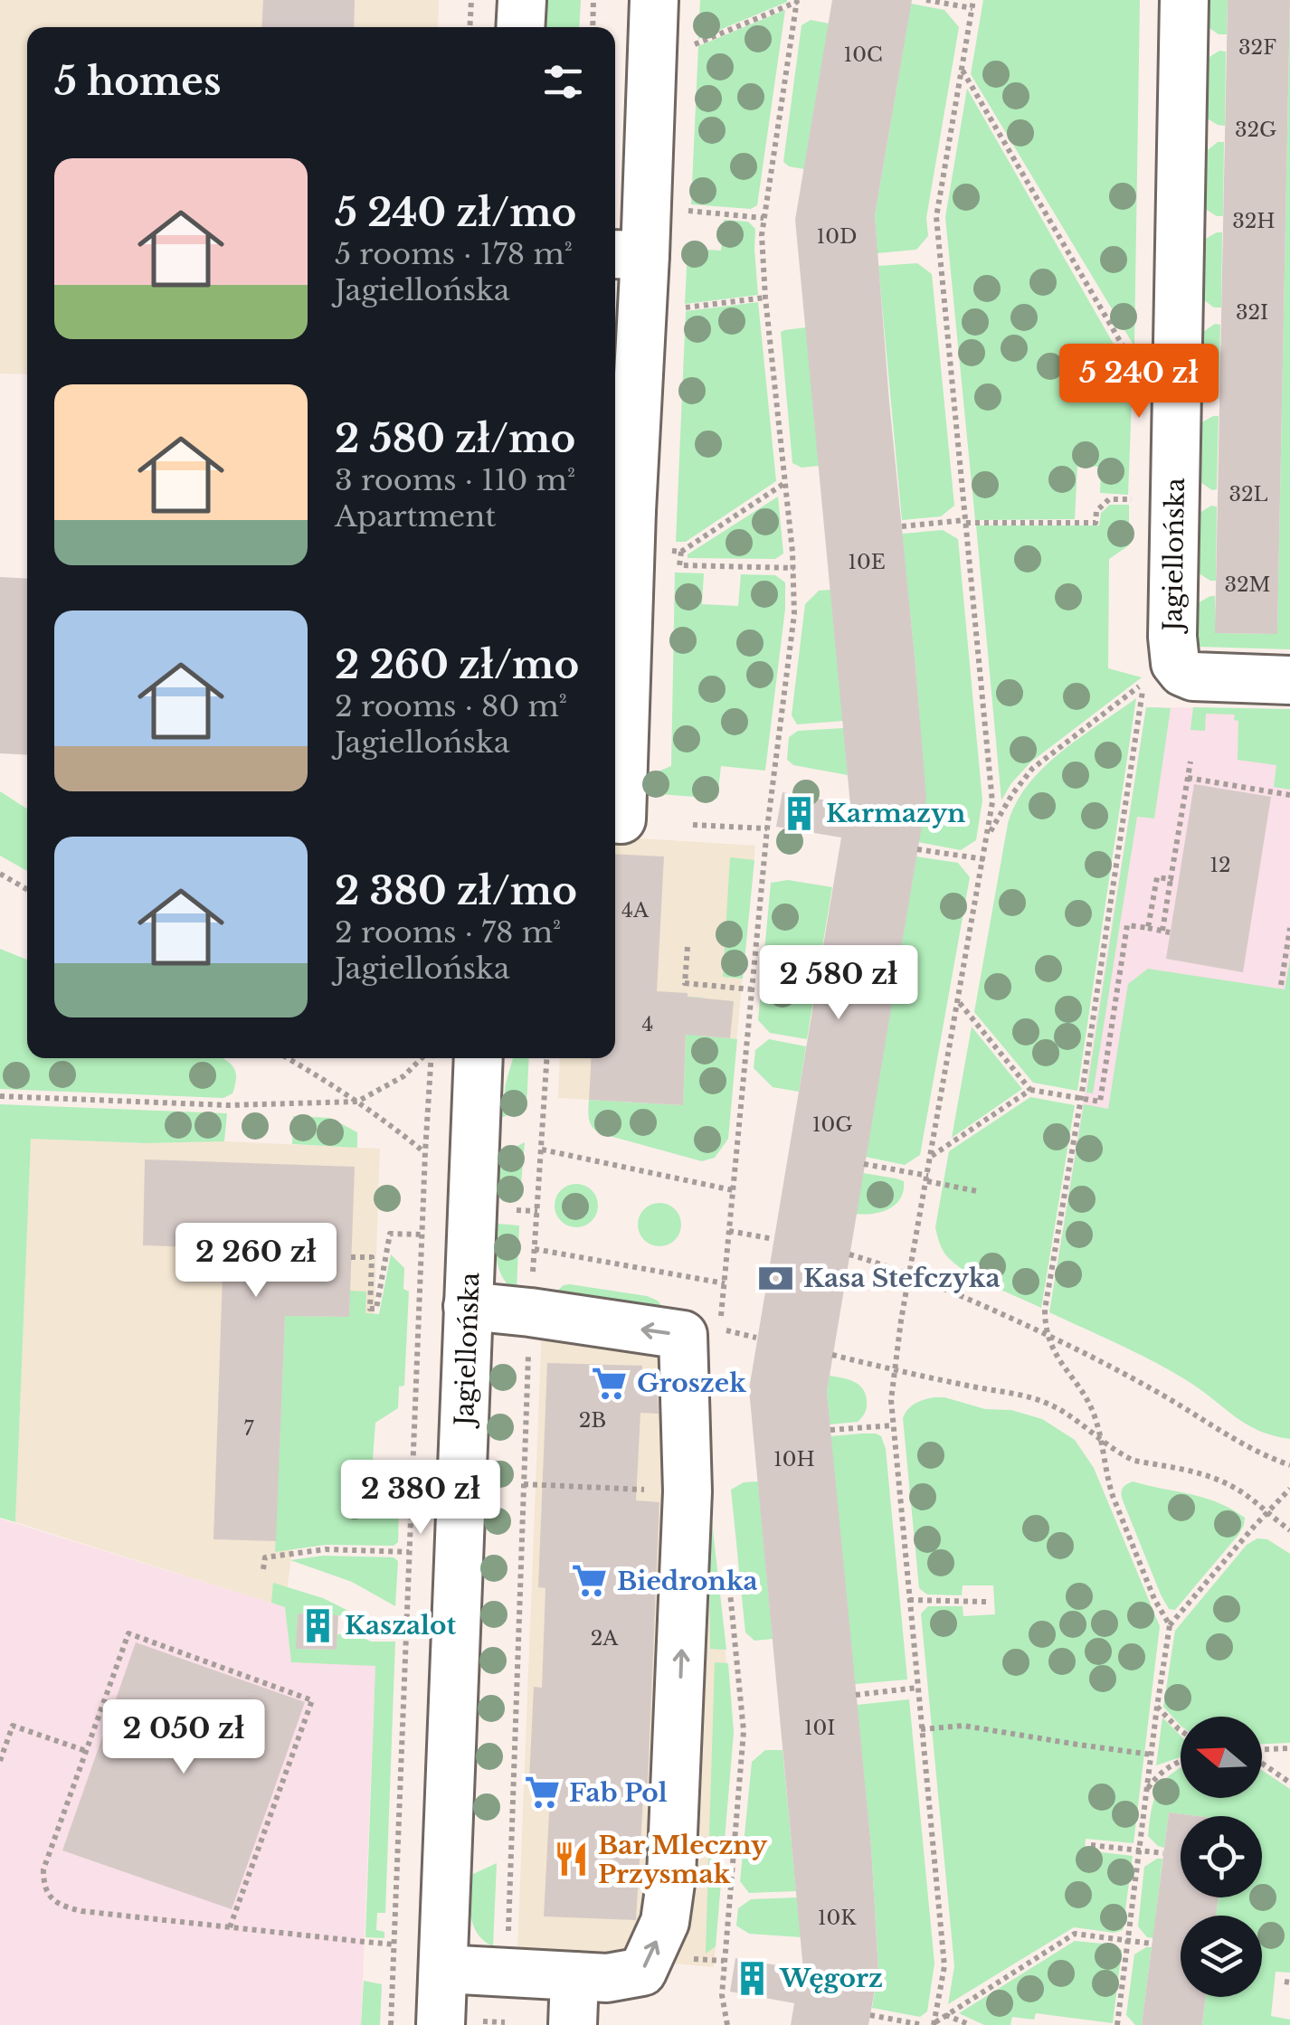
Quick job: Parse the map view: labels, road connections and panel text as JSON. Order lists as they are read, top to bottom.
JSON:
{
  "streets": {
    "street": ["Jagiellońska"]
  },
  "places": {
    "building": ["Karmazyn", "Kaszalot", "Węgorz"],
    "bank": ["Kasa Stefczyka"],
    "supermarket": ["Groszek", "Biedronka", "Fab Pol"],
    "restaurant": ["Bar Mleczny Przysmak"]
  },
  "house_numbers": [
    "32F",
    "10C",
    "32G",
    "32H",
    "10D",
    "32I",
    "32L",
    "10E",
    "32M",
    "12",
    "4A",
    "4",
    "10G",
    "2B",
    "7",
    "10H",
    "2A",
    "10I",
    "10K"
  ],
  "north": "left",
  "page": {
    "heading": "5 homes",
    "list": [
      {
        "name": "5 240 zł/mo",
        "note": "5 rooms · 178 m² · Jagiellońska"
      },
      {
        "name": "2 580 zł/mo",
        "note": "3 rooms · 110 m² · Apartment"
      },
      {
        "name": "2 260 zł/mo",
        "note": "2 rooms · 80 m² · Jagiellońska"
      },
      {
        "name": "2 380 zł/mo",
        "note": "2 rooms · 78 m² · Jagiellońska"
      }
    ],
    "price": [
      "5 240 zł",
      "2 580 zł",
      "2 260 zł",
      "2 380 zł",
      "2 050 zł"
    ]
  }
}
